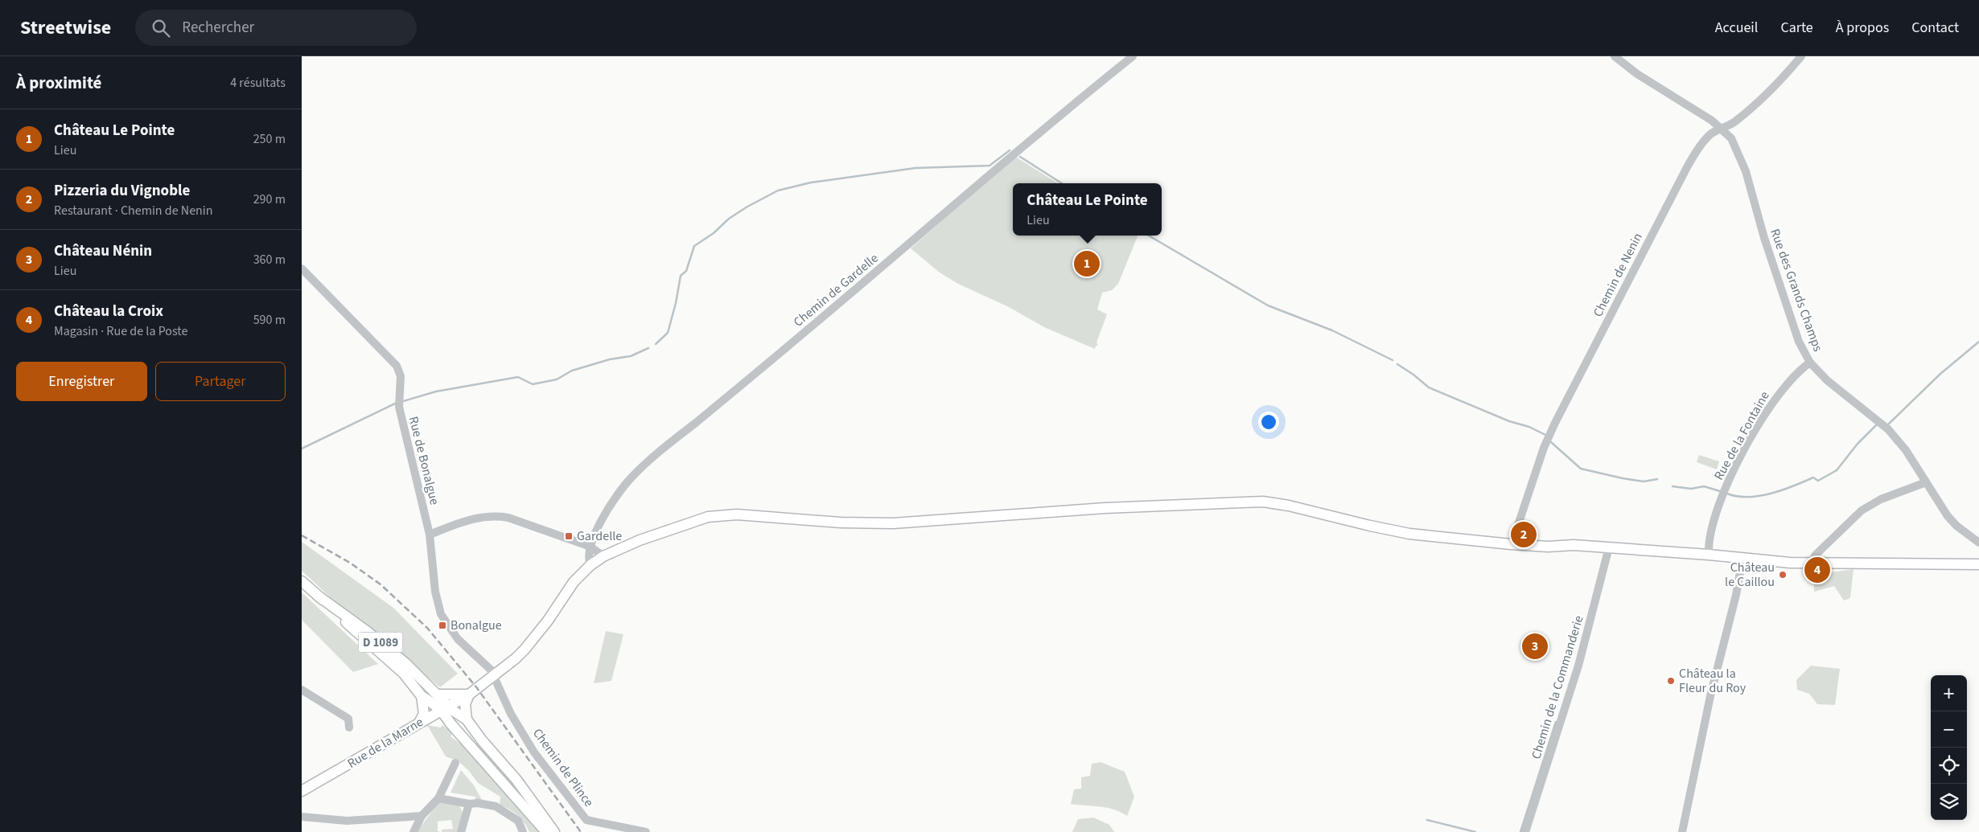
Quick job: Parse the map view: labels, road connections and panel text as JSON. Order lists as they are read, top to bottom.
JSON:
{
  "streets": {
    "main road": ["D 1089", "Rue de la Marne"],
    "street": [
      "Chemin de Nenin",
      "Chemin de Gardelle",
      "Rue des Grands Champs",
      "Rue de la Fontaine",
      "Rue de Bonalgue",
      "Chemin de la Commanderie",
      "Chemin de Plince"
    ]
  },
  "crossings": [
    ["Chemin de Nenin", "Rue des Grands Champs"],
    ["Chemin de Nenin", "Rue de la Marne"],
    ["Chemin de Gardelle", "Rue de la Marne"],
    ["Rue des Grands Champs", "Rue de la Fontaine"],
    ["Rue de la Fontaine", "Rue de la Marne"],
    ["Rue de Bonalgue", "Rue de la Marne"],
    ["Rue de Bonalgue", "Chemin de Plince"],
    ["D 1089", "Rue de la Marne"],
    ["Chemin de la Commanderie", "Rue de la Marne"],
    ["Rue de la Marne", "Chemin de Plince"]
  ],
  "places": {
    "transit": ["Gardelle", "Bonalgue"],
    "other": ["Château le Caillou", "Château la Fleur du Roy"]
  },
  "page": {
    "header": "Streetwise",
    "search": "Rechercher",
    "nav": [
      "Accueil",
      "Carte",
      "À propos",
      "Contact"
    ],
    "heading": ["À proximité", "4 résultats"],
    "list": [
      {
        "mark": "1",
        "name": "Château Le Pointe",
        "note": "Lieu",
        "value": "250 m"
      },
      {
        "mark": "2",
        "name": "Pizzeria du Vignoble",
        "note": "Restaurant · Chemin de Nenin",
        "value": "290 m"
      },
      {
        "mark": "3",
        "name": "Château Nénin",
        "note": "Lieu",
        "value": "360 m"
      },
      {
        "mark": "4",
        "name": "Château la Croix",
        "note": "Magasin · Rue de la Poste",
        "value": "590 m"
      }
    ],
    "popup": ["Château Le Pointe", "Lieu"],
    "pins": [
      "1",
      "2",
      "4",
      "3"
    ],
    "buttons": ["Enregistrer", "Partager"],
    "map_buttons": ["+", "−"]
  }
}
